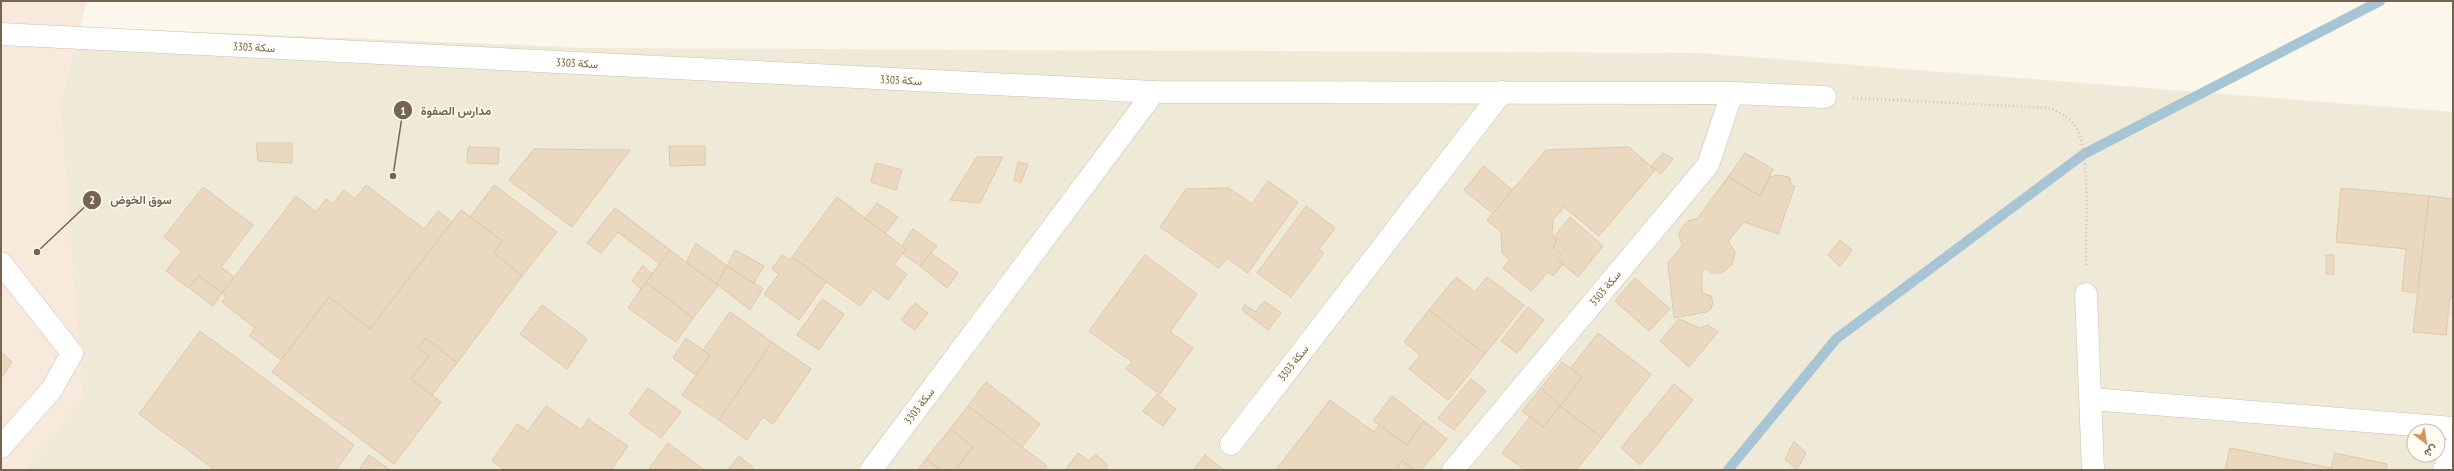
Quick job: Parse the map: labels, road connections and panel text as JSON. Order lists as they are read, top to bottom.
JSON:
{
  "streets": {
    "street": ["سكة 3303"]
  },
  "places": ["مدارس الصفوة", "سوق الخوض"],
  "north": "bottom right"
}
